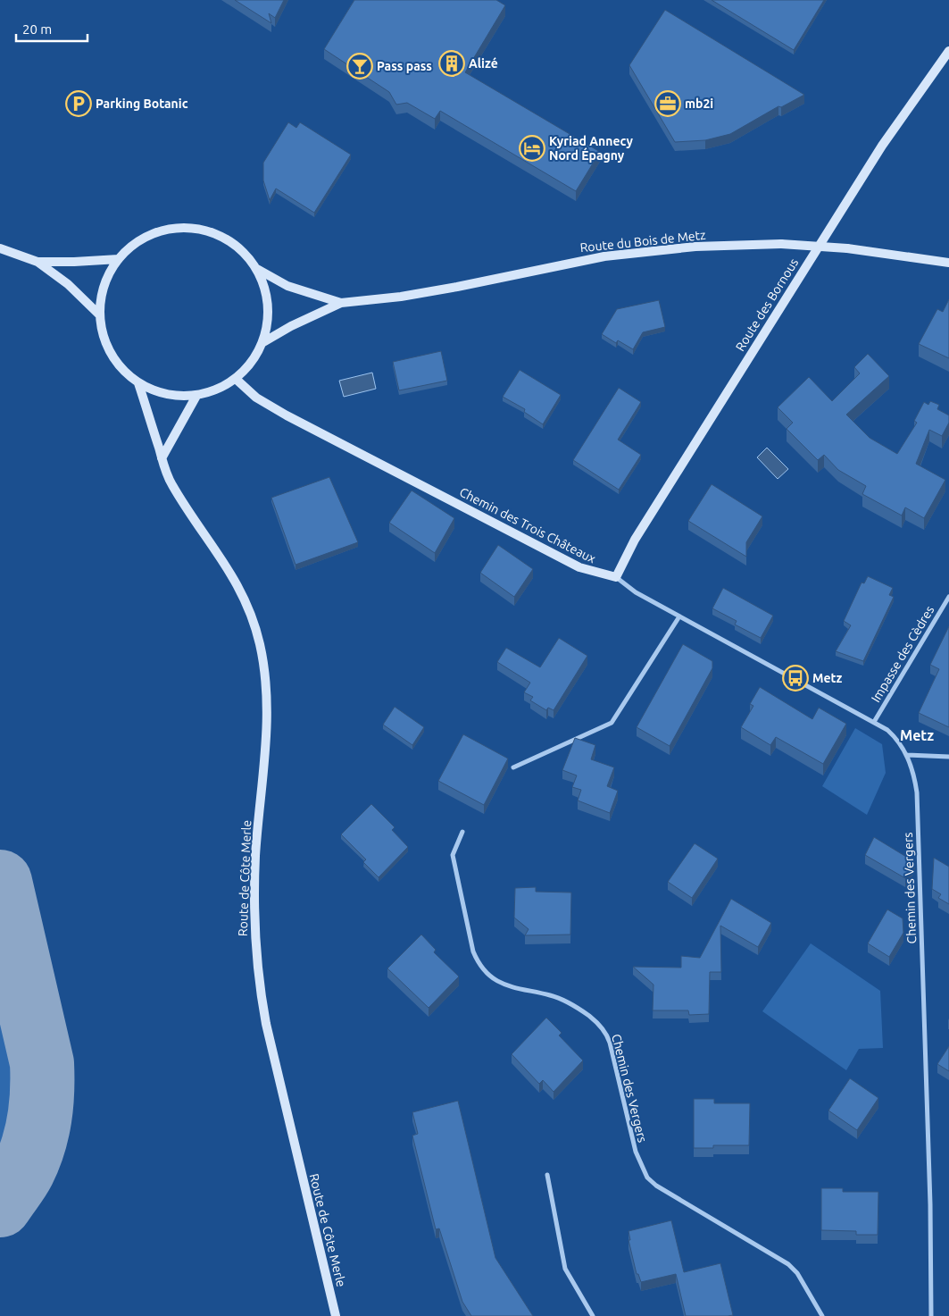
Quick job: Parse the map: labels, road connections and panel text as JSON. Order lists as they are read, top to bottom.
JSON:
{
  "streets": {
    "main road": [
      "Route du Bois de Metz",
      "Route des Bornous",
      "Chemin des Trois Châteaux",
      "Route de Côte Merle"
    ],
    "street": ["Impasse des Cèdres", "Chemin des Vergers"]
  },
  "crossings": [
    ["Route des Bornous", "Chemin des Trois Châteaux"],
    ["Chemin des Trois Châteaux", "Impasse des Cèdres"],
    ["Chemin des Trois Châteaux", "Chemin des Vergers"]
  ],
  "districts": ["Metz"],
  "places": {
    "building": ["Alizé"],
    "bar": ["Pass pass"],
    "parking": ["Parking Botanic"],
    "office": ["mb2i"],
    "hotel": ["Kyriad Annecy Nord Épagny"],
    "bus stop": ["Metz"]
  },
  "scale_bar": "20 m"
}
